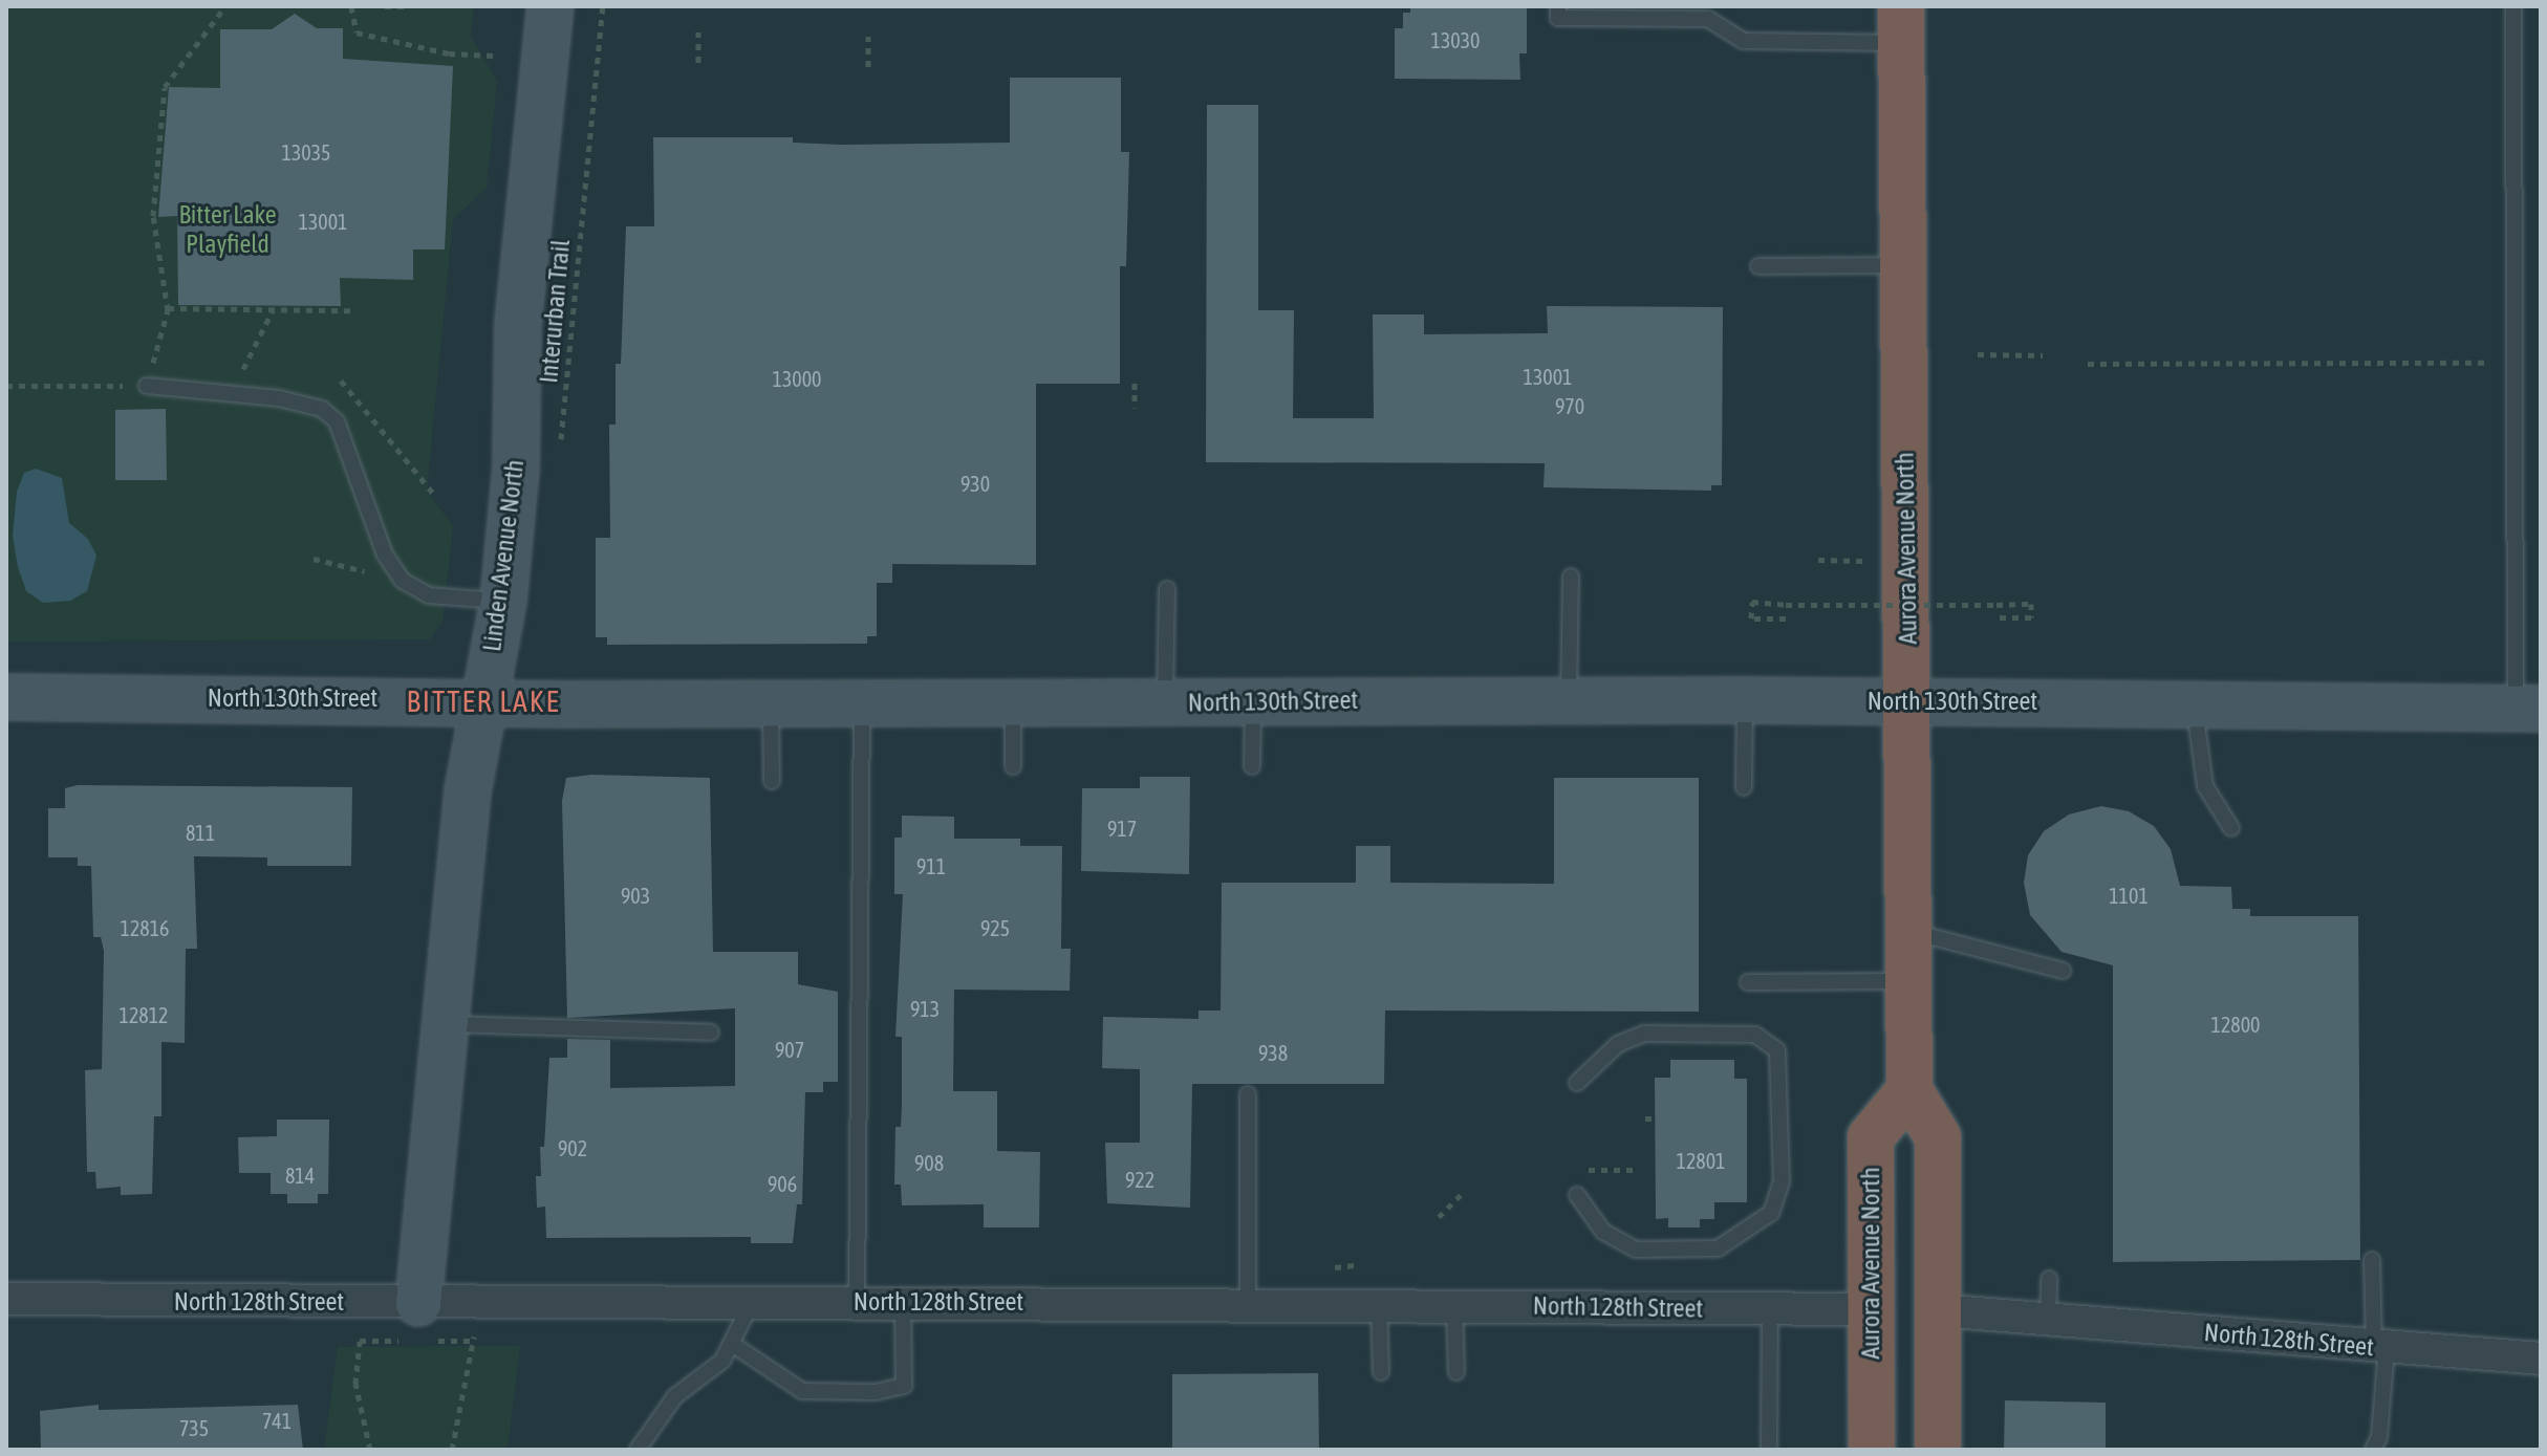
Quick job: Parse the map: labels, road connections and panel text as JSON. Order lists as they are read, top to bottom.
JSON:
{
  "streets": {
    "highway": ["Aurora Avenue North"],
    "main road": ["Linden Avenue North", "North 130th Street"],
    "street": ["North 128th Street"],
    "path": ["Interurban Trail"]
  },
  "crossings": [
    ["Aurora Avenue North", "North 130th Street"],
    ["Aurora Avenue North", "North 128th Street"],
    ["Linden Avenue North", "North 130th Street"],
    ["Linden Avenue North", "North 128th Street"]
  ],
  "districts": ["BITTER LAKE"],
  "parks": ["Bitter Lake Playfield"],
  "house_numbers": [
    "13030",
    "13035",
    "13001",
    "13001",
    "13000",
    "970",
    "930",
    "917",
    "811",
    "911",
    "903",
    "1101",
    "12816",
    "925",
    "913",
    "12812",
    "12800",
    "907",
    "938",
    "902",
    "12801",
    "908",
    "814",
    "922",
    "906",
    "741",
    "735"
  ]
}
